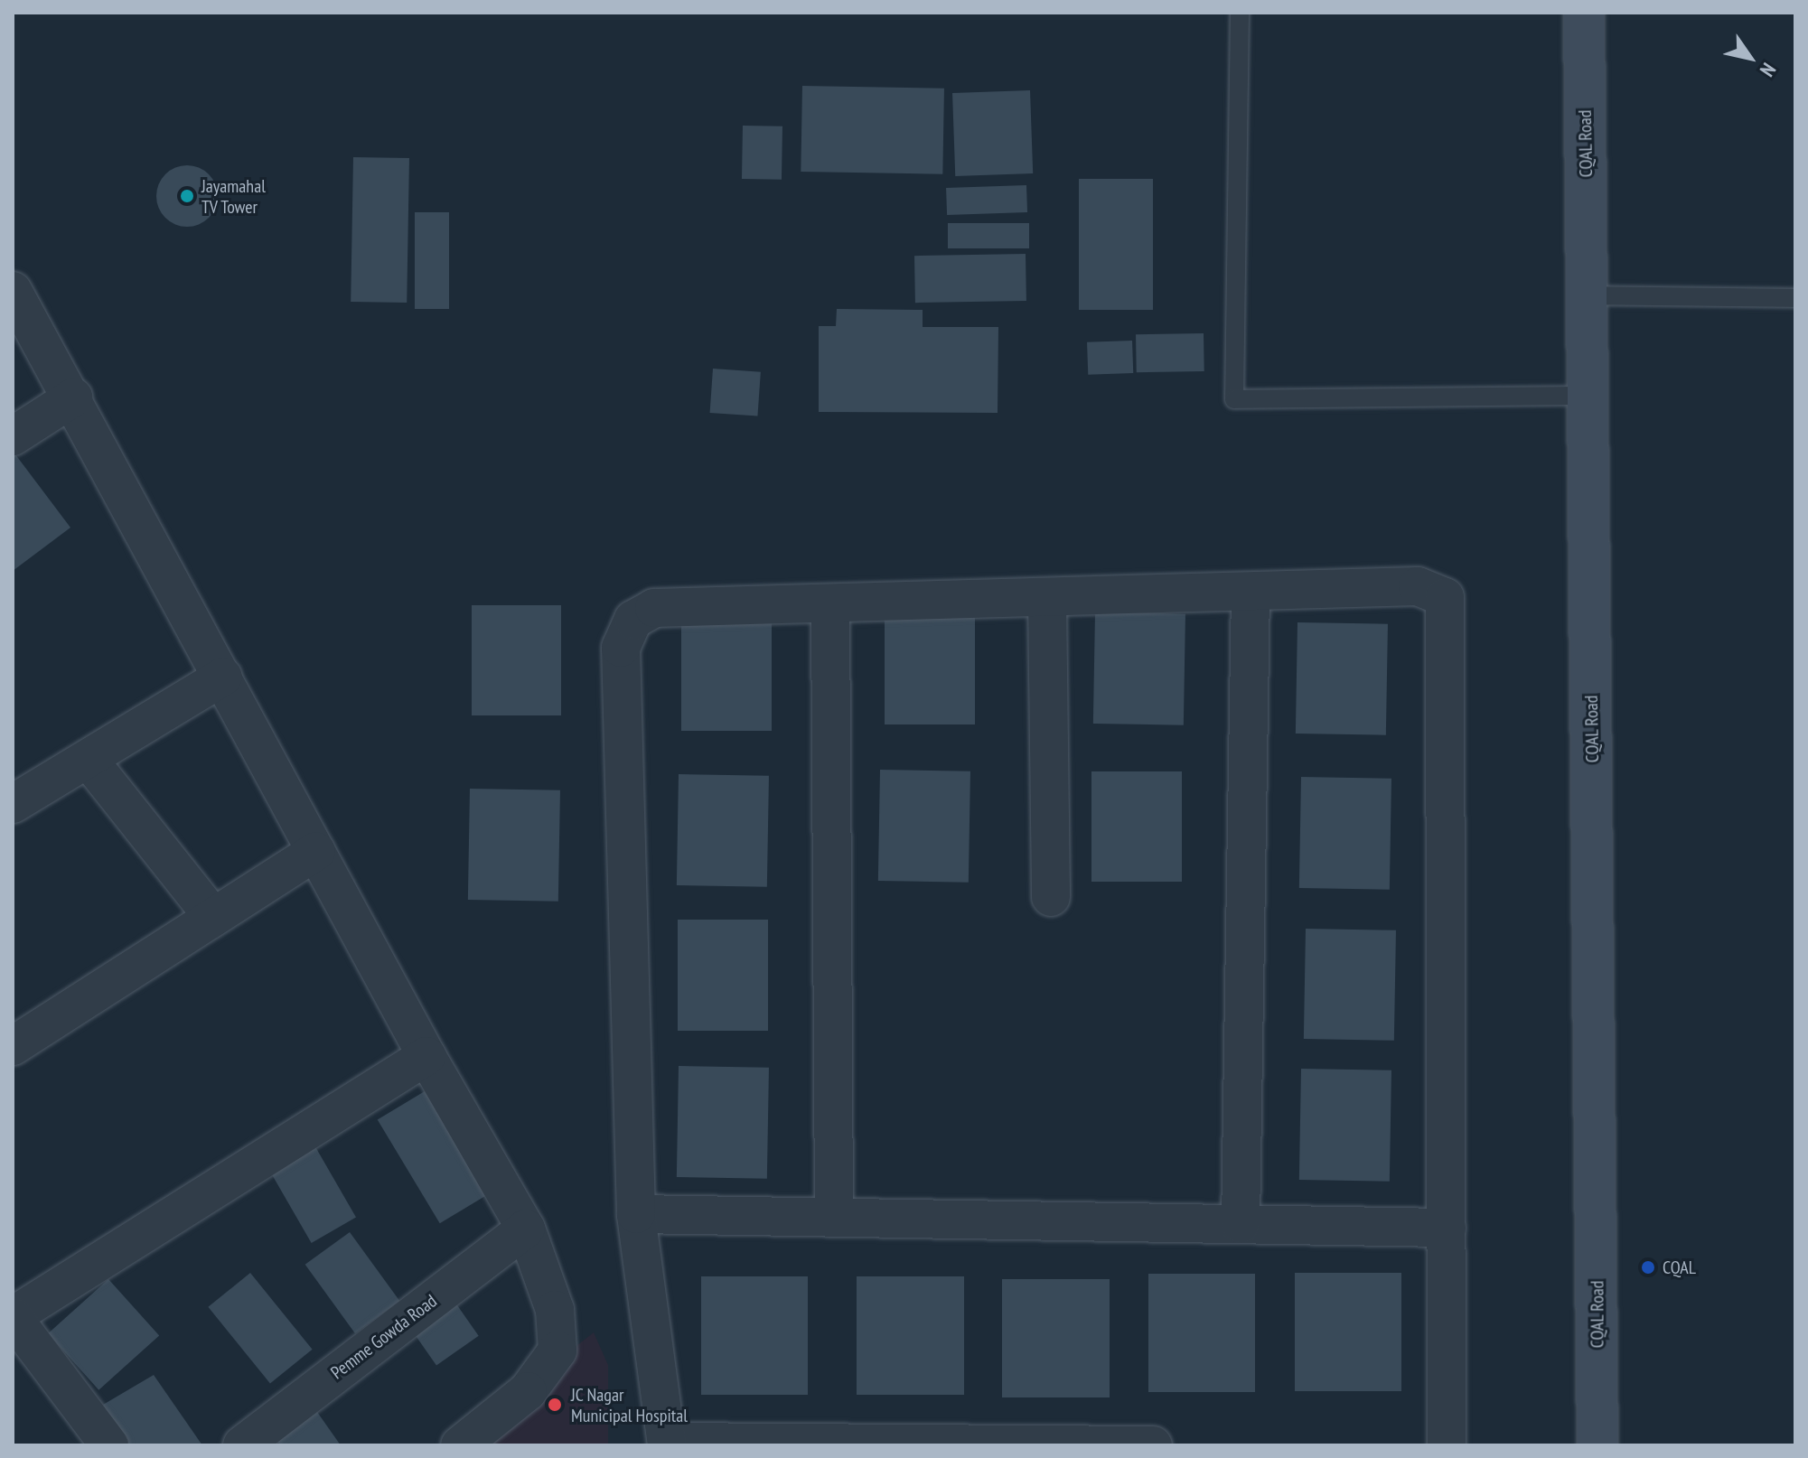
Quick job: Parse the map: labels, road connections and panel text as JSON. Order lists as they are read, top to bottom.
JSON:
{
  "streets": {
    "main road": ["CQAL Road"],
    "street": ["Pemme Gowda Road"]
  },
  "places": ["Jayamahal TV Tower", "CQAL", "JC Nagar Municipal Hospital"],
  "north": "bottom right"
}
